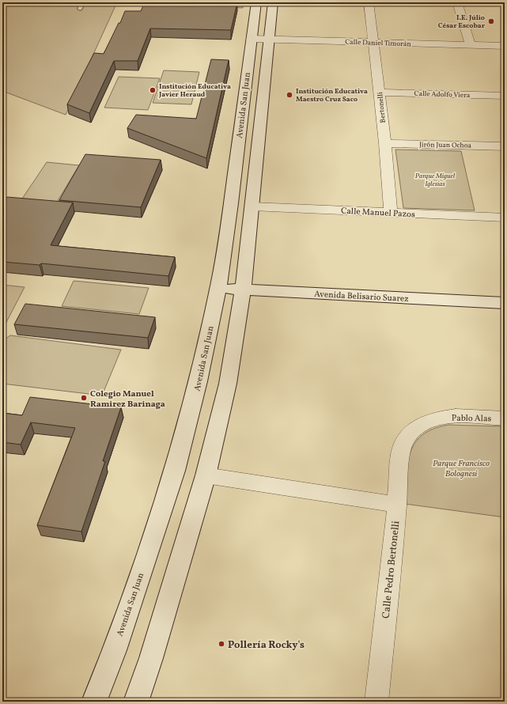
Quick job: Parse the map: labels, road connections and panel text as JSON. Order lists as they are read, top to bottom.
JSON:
{
  "streets": {
    "main road": ["Avenida San Juan", "Avenida Belisario Suarez"],
    "street": [
      "Calle Daniel Timorán",
      "Calle Adolfo Viera",
      "Bertonelli",
      "Jirón Juan Ochoa",
      "Calle Manuel Pazos",
      "Pablo Alas",
      "Calle Pedro Bertonelli"
    ]
  },
  "crossings": [
    ["Calle Daniel Timorán", "Avenida San Juan"],
    ["Calle Daniel Timorán", "Bertonelli"],
    ["Calle Adolfo Viera", "Bertonelli"],
    ["Avenida San Juan", "Avenida Belisario Suarez"],
    ["Bertonelli", "Jirón Juan Ochoa"],
    ["Bertonelli", "Calle Manuel Pazos"],
    ["Pablo Alas", "Calle Pedro Bertonelli"]
  ],
  "parks": ["Parque Miguel Iglesias", "Parque Francisco Bolognesi"],
  "places": [
    "I.E. Júlio César Escobar",
    "Institución Educativa Javier Heraud",
    "Institución Educativa Maestro Cruz Saco",
    "Colegio Manuel Ramirez Barinaga",
    "Pollería Rocky's"
  ]
}
